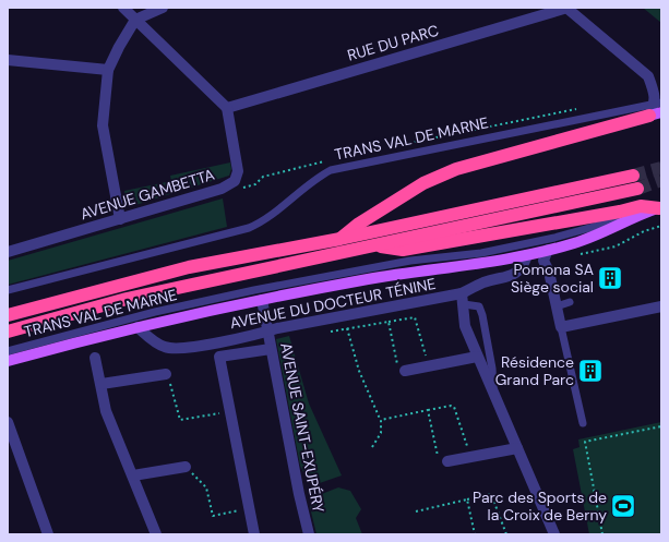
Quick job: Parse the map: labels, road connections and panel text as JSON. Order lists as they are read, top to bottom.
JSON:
{
  "streets": {
    "main road": ["AVENUE DU DOCTEUR TÉNINE"],
    "street": ["RUE DU PARC", "AVENUE GAMBETTA", "AVENUE SAINT-EXUPÉRY"],
    "lane": ["TRANS VAL DE MARNE"]
  },
  "crossings": [
    ["RUE DU PARC", "AVENUE GAMBETTA"],
    ["TRANS VAL DE MARNE", "AVENUE DU DOCTEUR TÉNINE"],
    ["AVENUE DU DOCTEUR TÉNINE", "AVENUE SAINT-EXUPÉRY"]
  ],
  "places": {
    "building": ["Pomona SA Siège social", "Résidence Grand Parc"],
    "sports": ["Parc des Sports de la Croix de Berny"]
  }
}
